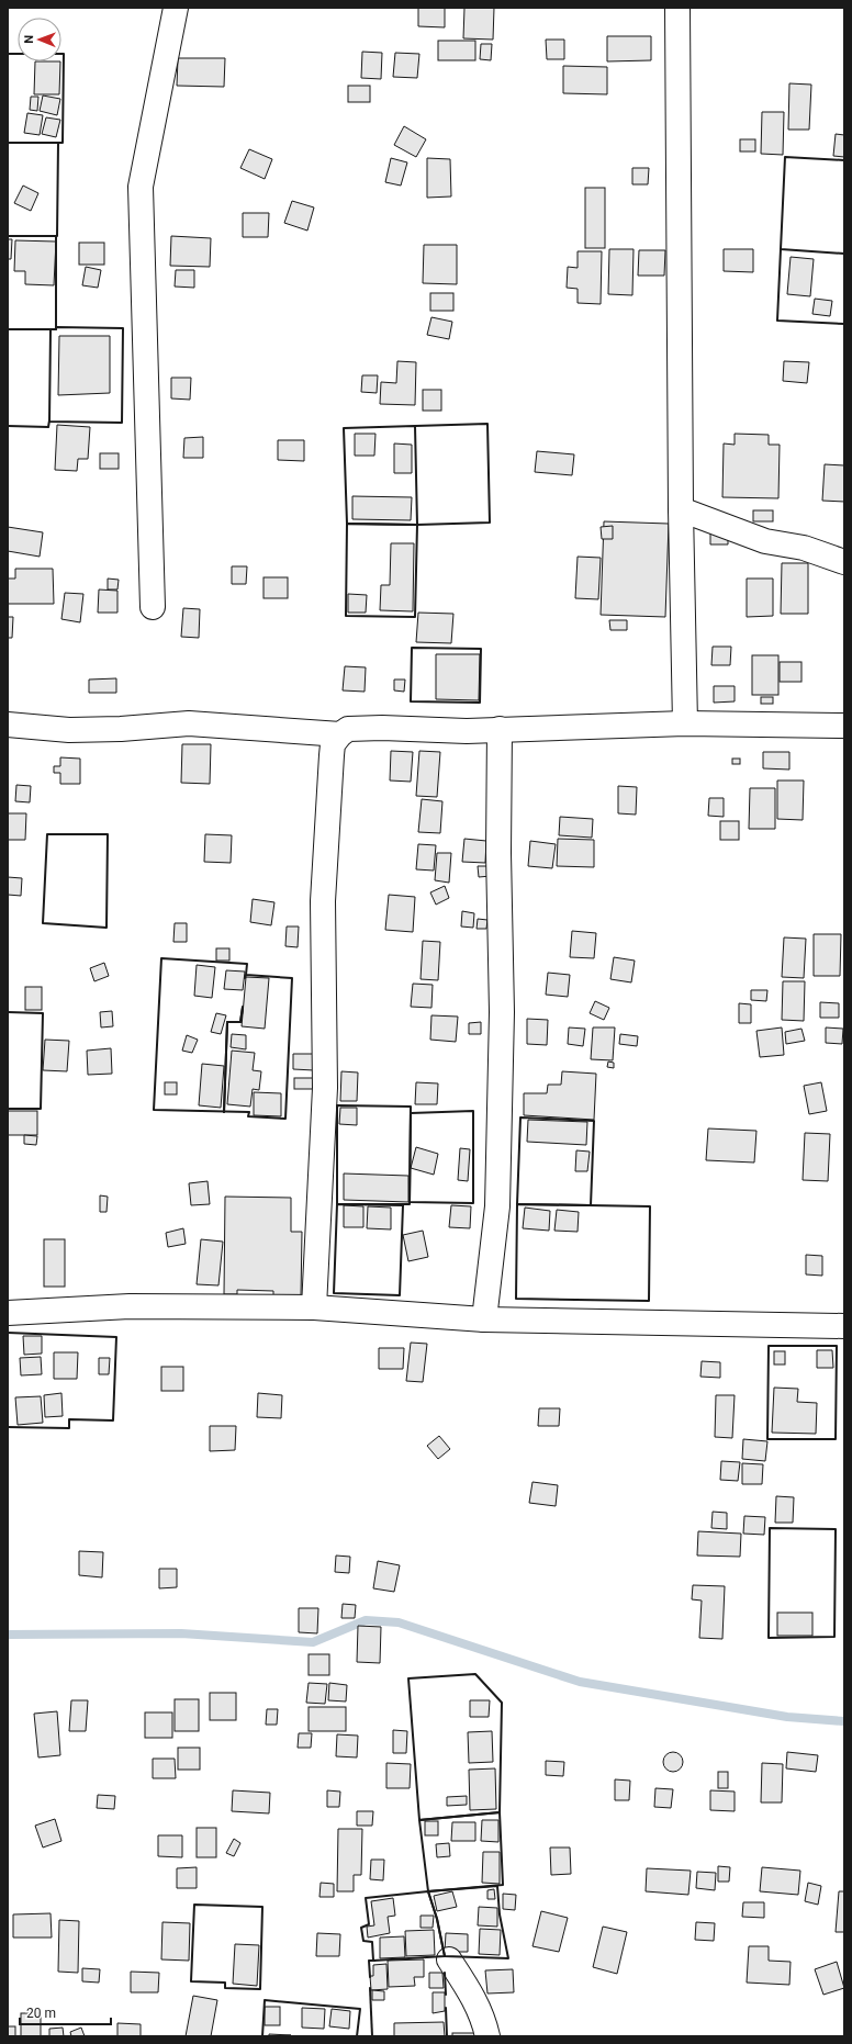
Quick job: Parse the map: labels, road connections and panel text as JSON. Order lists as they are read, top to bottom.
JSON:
{
  "scale_bar": "20 m",
  "north": "left"
}
